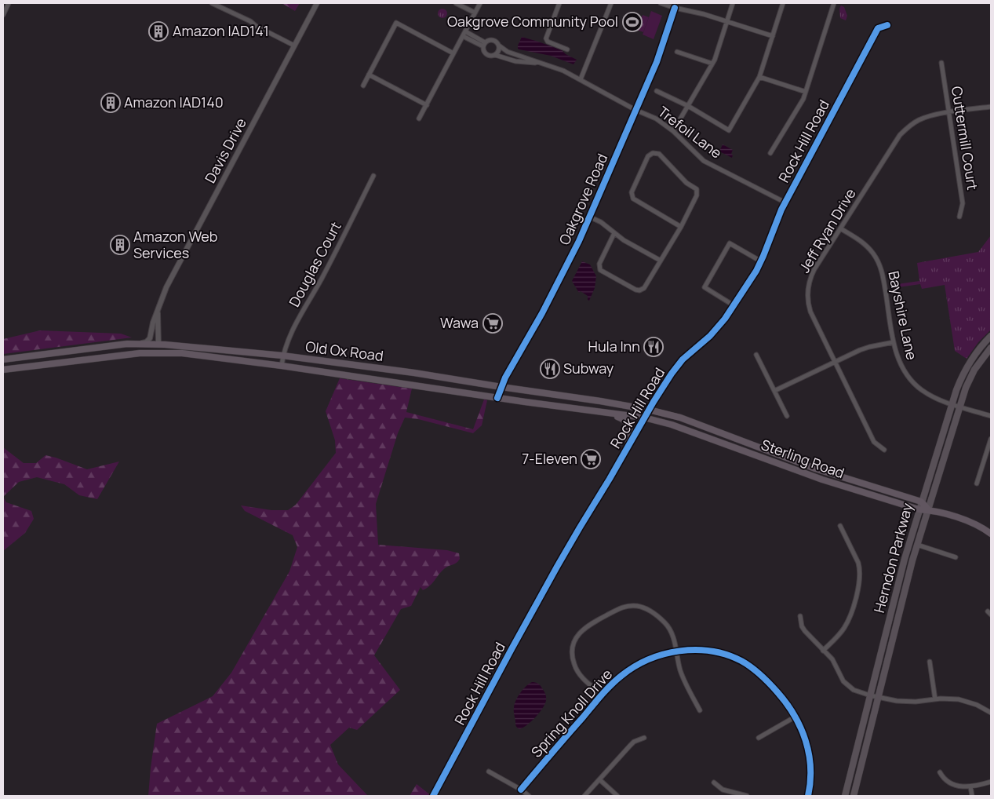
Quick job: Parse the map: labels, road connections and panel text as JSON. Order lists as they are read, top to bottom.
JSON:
{
  "streets": {
    "main road": ["Old Ox Road", "Sterling Road", "Herndon Parkway"],
    "street": [
      "Trefoil Lane",
      "Cuttermill Court",
      "Rock Hill Road",
      "Davis Drive",
      "Oakgrove Road",
      "Jeff Ryan Drive",
      "Douglas Court",
      "Bayshire Lane",
      "Spring Knoll Drive"
    ]
  },
  "crossings": [
    ["Trefoil Lane", "Rock Hill Road"],
    ["Trefoil Lane", "Oakgrove Road"],
    ["Cuttermill Court", "Jeff Ryan Drive"],
    ["Rock Hill Road", "Old Ox Road"],
    ["Davis Drive", "Old Ox Road"],
    ["Oakgrove Road", "Old Ox Road"],
    ["Jeff Ryan Drive", "Bayshire Lane"],
    ["Douglas Court", "Old Ox Road"],
    ["Bayshire Lane", "Herndon Parkway"],
    ["Old Ox Road", "Sterling Road"],
    ["Sterling Road", "Herndon Parkway"]
  ],
  "places": {
    "sports": ["Oakgrove Community Pool"],
    "building": ["Amazon IAD141", "Amazon IAD140", "Amazon Web Services"],
    "supermarket": ["Wawa", "7-Eleven"],
    "restaurant": ["Hula Inn", "Subway"]
  }
}
